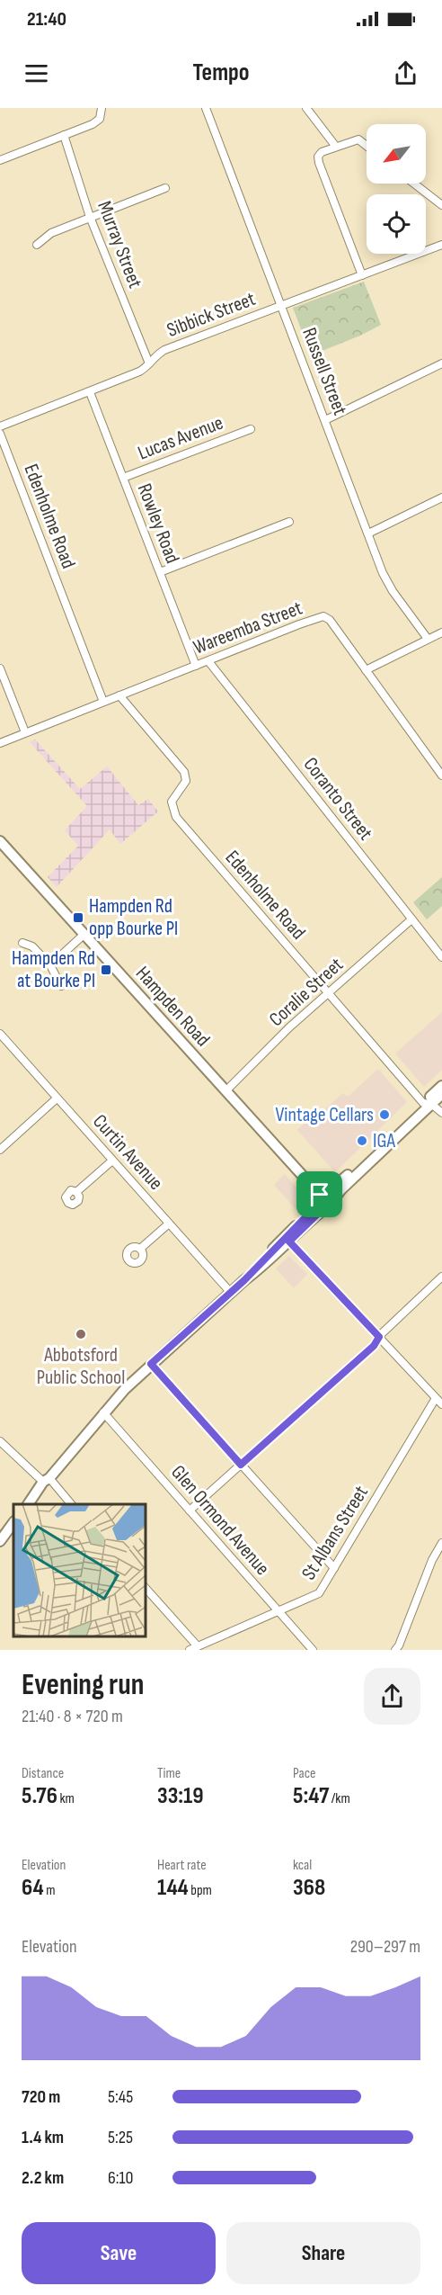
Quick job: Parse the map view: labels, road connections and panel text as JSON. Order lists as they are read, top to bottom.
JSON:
{
  "streets": {
    "main road": ["Hampden Road"],
    "street": [
      "Murray Street",
      "Sibbick Street",
      "Russell Street",
      "Lucas Avenue",
      "Edenholme Road",
      "Rowley Road",
      "Wareemba Street",
      "Coranto Street",
      "Coralie Street",
      "Curtin Avenue",
      "Glen Ormond Avenue",
      "St Albans Street"
    ]
  },
  "crossings": [
    ["Murray Street", "Sibbick Street"],
    ["Sibbick Street", "Russell Street"],
    ["Sibbick Street", "Rowley Road"],
    ["Lucas Avenue", "Rowley Road"],
    ["Edenholme Road", "Wareemba Street"],
    ["Edenholme Road", "Coralie Street"],
    ["Rowley Road", "Wareemba Street"],
    ["Wareemba Street", "Coranto Street"],
    ["Coranto Street", "Coralie Street"],
    ["Coralie Street", "Hampden Road"],
    ["Glen Ormond Avenue", "St Albans Street"]
  ],
  "places": {
    "transit": ["Hampden Rd opp Bourke Pl", "Hampden Rd at Bourke Pl"],
    "other": ["Vintage Cellars", "IGA", "Abbotsford Public School"]
  },
  "north": "bottom left",
  "page": {
    "status": "21:40",
    "header": "Tempo",
    "heading": ["Evening run", "21:40 · 8 × 720 m"],
    "stats": [
      ["Distance", "5.76 km"],
      ["Time", "33:19"],
      ["Pace", "5:47 /km"],
      ["Elevation", "64 m"],
      ["Heart rate", "144 bpm"],
      ["kcal", "368"]
    ],
    "chart": ["Elevation", "290–297 m"],
    "list": [
      {
        "name": "720 m",
        "note": "5:45"
      },
      {
        "name": "1.4 km",
        "note": "5:25"
      },
      {
        "name": "2.2 km",
        "note": "6:10"
      }
    ],
    "buttons": ["Save", "Share"]
  }
}
